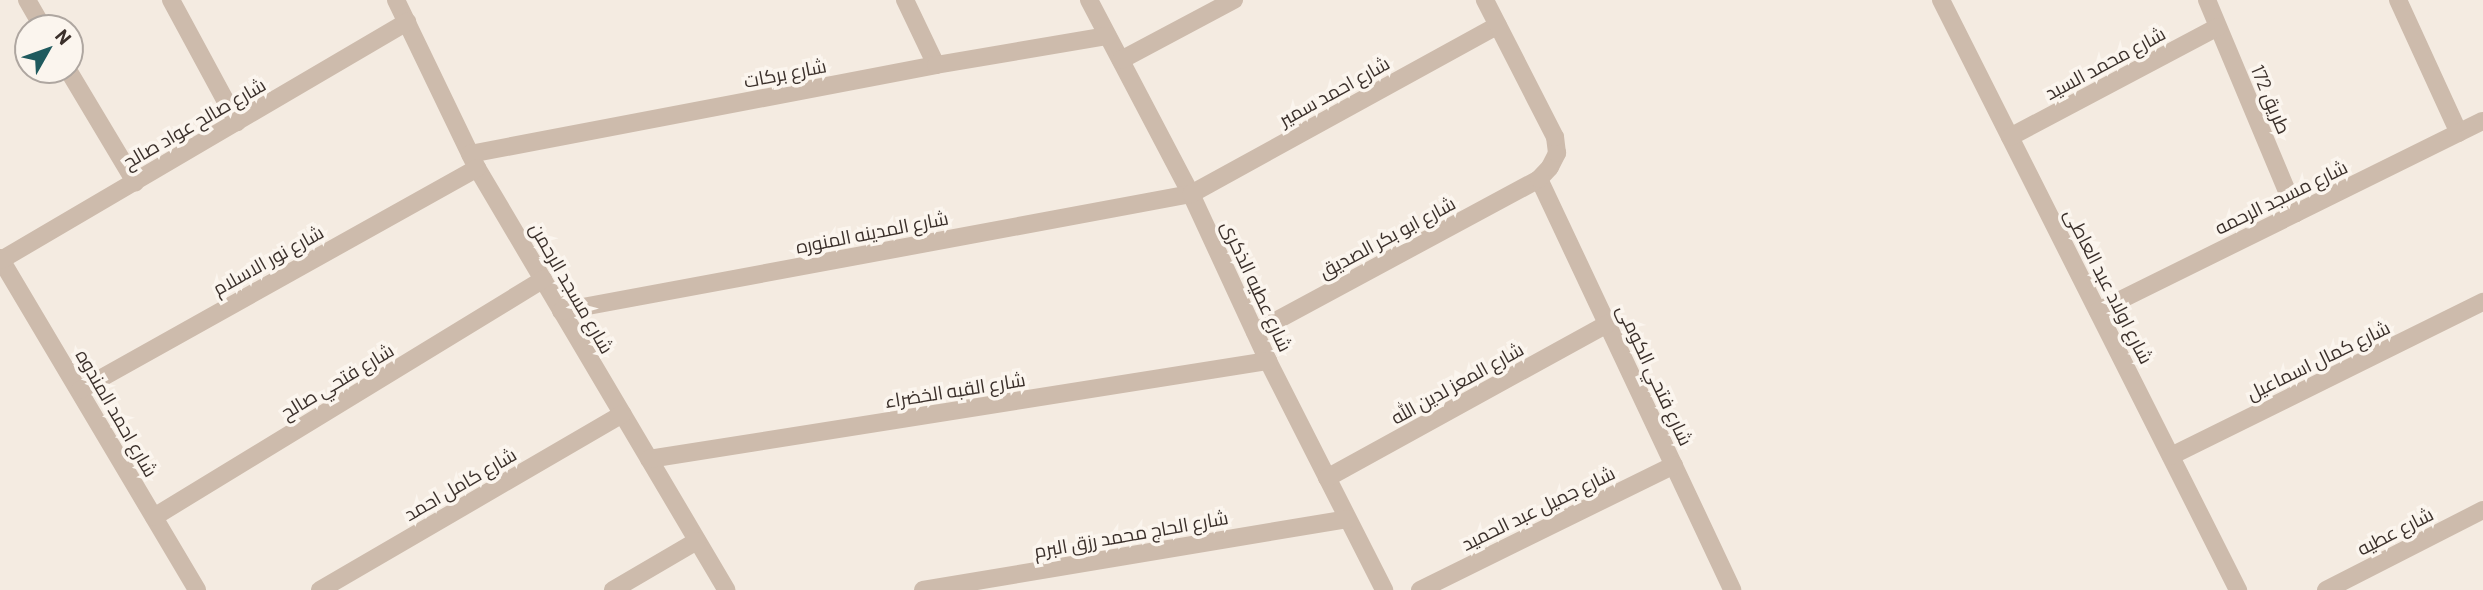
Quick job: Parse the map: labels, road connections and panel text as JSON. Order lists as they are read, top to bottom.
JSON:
{
  "streets": {
    "street": [
      "شارع محمد السيد",
      "شارع بركات",
      "شارع احمد سمير",
      "طريق 172",
      "شارع صالح عواد صالح",
      "شارع مسجد الرحمه",
      "شارع المدينه المنوره",
      "شارع ابو بكر الصديق",
      "شارع نور الاسلام",
      "شارع عطيه الذكرى",
      "شارع اولاد عبد العاطى",
      "شارع مسجد الرحمن",
      "شارع كمال اسماعيل",
      "شارع فتحي الكومى",
      "شارع فتحي صالح",
      "شارع المعز لدين الله",
      "شارع القبه الخضراء",
      "شارع احمد المندوه",
      "شارع كامل احمد",
      "شارع جميل عبد الحميد",
      "شارع عطيه",
      "شارع الحاج محمد رزق البرم"
    ]
  },
  "crossings": [
    ["شارع محمد السيد", "طريق 172"],
    ["شارع محمد السيد", "شارع اولاد عبد العاطى"],
    ["شارع بركات", "شارع نور الاسلام"],
    ["شارع بركات", "شارع عطيه الذكرى"],
    ["شارع بركات", "شارع مسجد الرحمن"],
    ["شارع احمد سمير", "شارع المدينه المنوره"],
    ["شارع احمد سمير", "شارع عطيه الذكرى"],
    ["طريق 172", "شارع مسجد الرحمه"],
    ["شارع صالح عواد صالح", "شارع مسجد الرحمن"],
    ["شارع صالح عواد صالح", "شارع احمد المندوه"],
    ["شارع مسجد الرحمه", "شارع اولاد عبد العاطى"],
    ["شارع المدينه المنوره", "شارع عطيه الذكرى"],
    ["شارع المدينه المنوره", "شارع مسجد الرحمن"],
    ["شارع ابو بكر الصديق", "شارع عطيه الذكرى"],
    ["شارع ابو بكر الصديق", "شارع فتحي الكومى"],
    ["شارع نور الاسلام", "شارع مسجد الرحمن"],
    ["شارع نور الاسلام", "شارع احمد المندوه"],
    ["شارع عطيه الذكرى", "شارع المعز لدين الله"],
    ["شارع عطيه الذكرى", "شارع القبه الخضراء"],
    ["شارع عطيه الذكرى", "شارع الحاج محمد رزق البرم"],
    ["شارع اولاد عبد العاطى", "شارع كمال اسماعيل"],
    ["شارع مسجد الرحمن", "شارع فتحي صالح"],
    ["شارع مسجد الرحمن", "شارع القبه الخضراء"],
    ["شارع مسجد الرحمن", "شارع كامل احمد"],
    ["شارع فتحي الكومى", "شارع المعز لدين الله"],
    ["شارع فتحي الكومى", "شارع جميل عبد الحميد"],
    ["شارع فتحي صالح", "شارع احمد المندوه"]
  ],
  "north": "top right"
}
